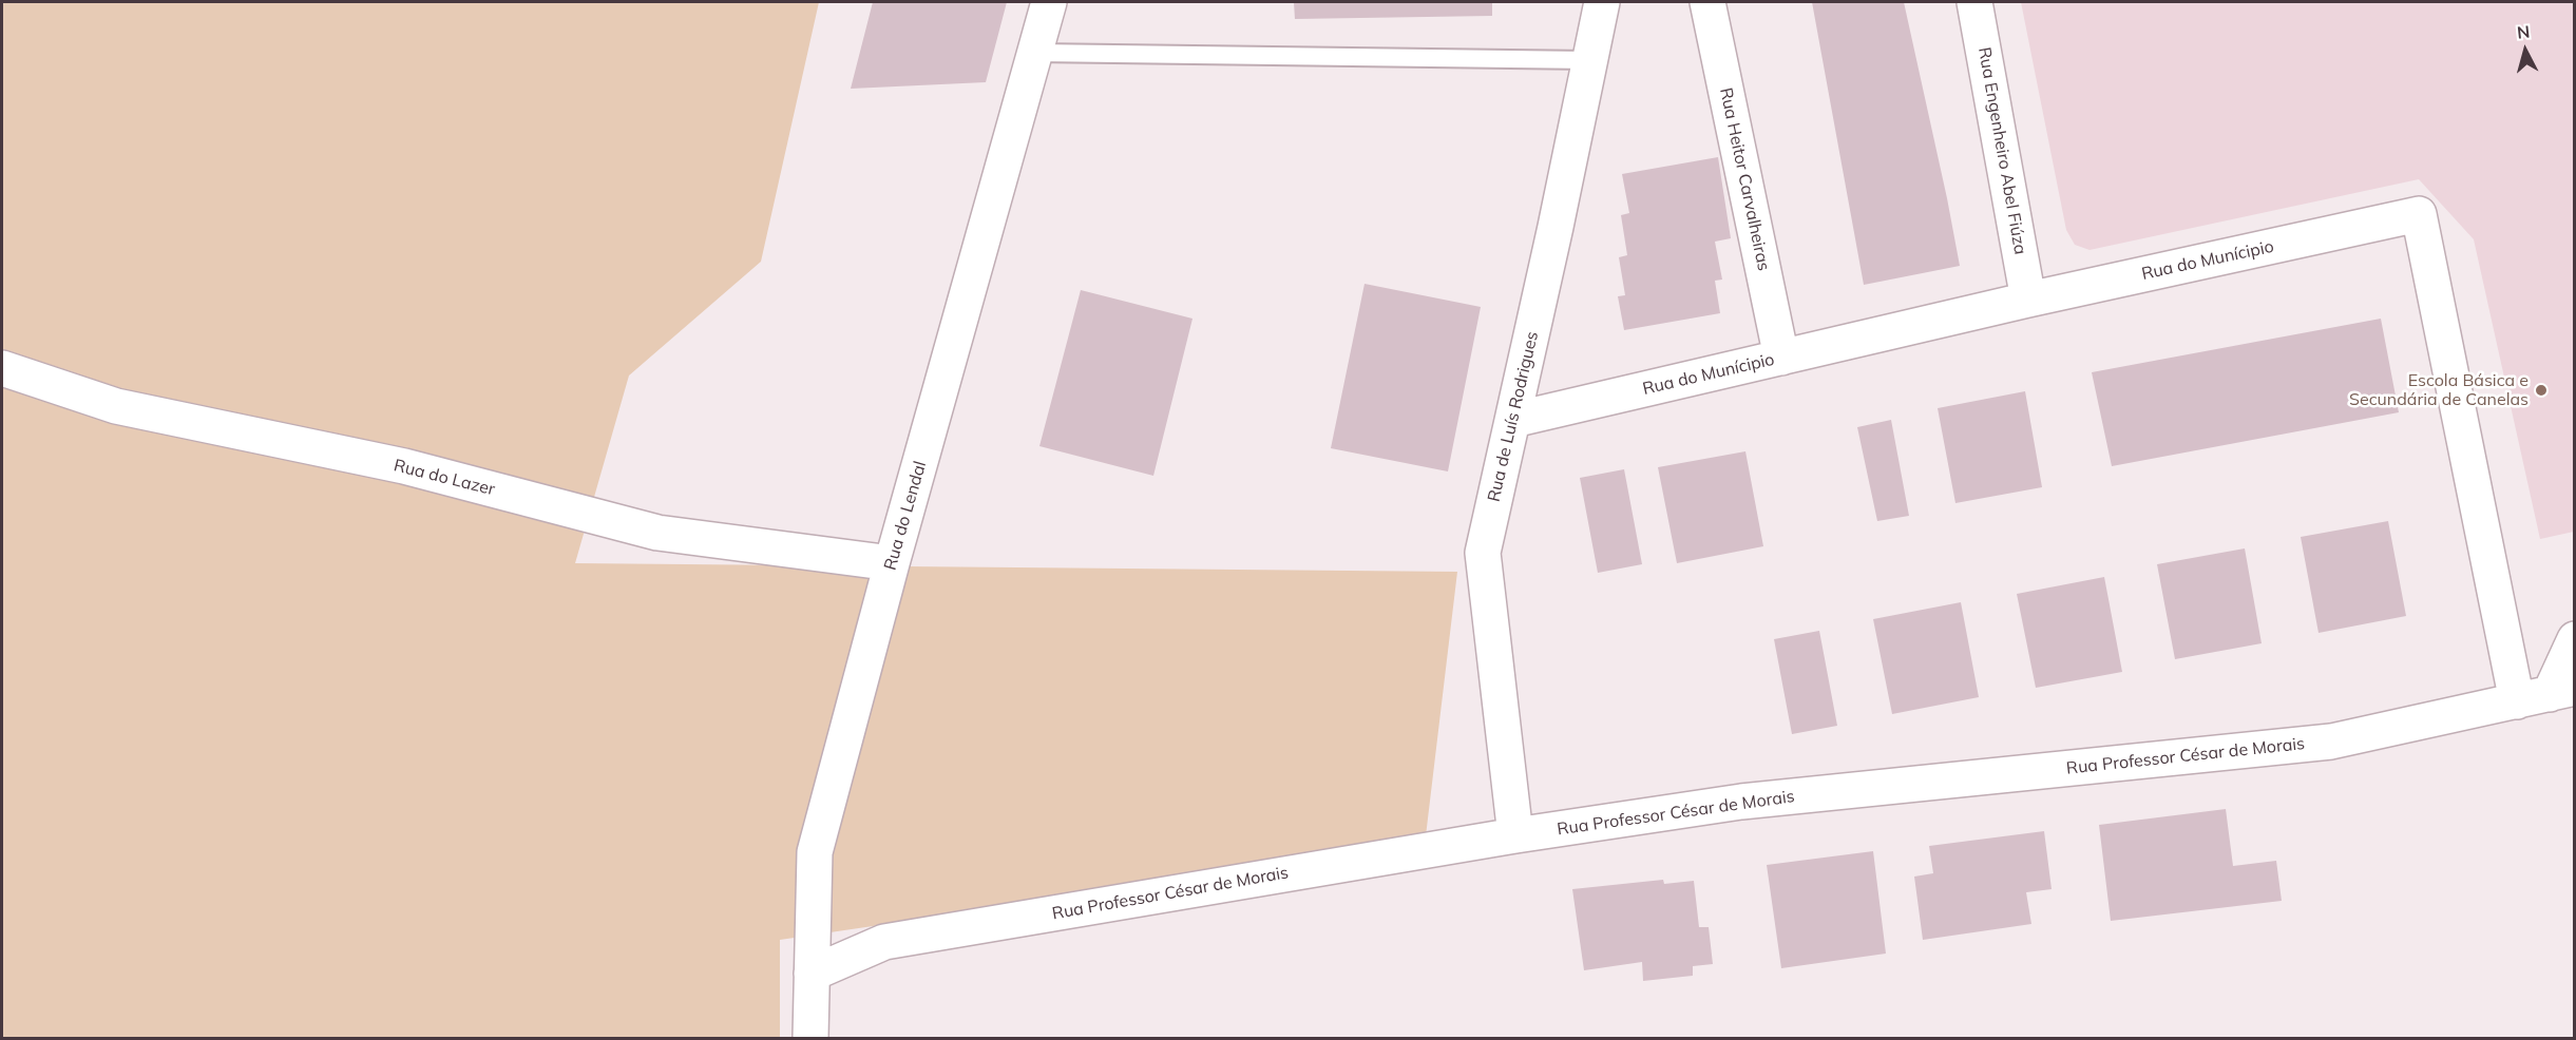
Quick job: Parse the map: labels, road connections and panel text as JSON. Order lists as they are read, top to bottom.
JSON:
{
  "streets": {
    "street": [
      "Rua Engenheiro Abel Fiúza",
      "Rua Heitor Carvalheiras",
      "Rua do Munícipio",
      "Rua de Luís Rodrigues",
      "Rua do Lazer",
      "Rua do Lendal",
      "Rua Professor César de Morais"
    ]
  },
  "crossings": [
    ["Rua Engenheiro Abel Fiúza", "Rua do Munícipio"],
    ["Rua Heitor Carvalheiras", "Rua do Munícipio"],
    ["Rua do Munícipio", "Rua de Luís Rodrigues"],
    ["Rua do Munícipio", "Rua Professor César de Morais"],
    ["Rua de Luís Rodrigues", "Rua Professor César de Morais"],
    ["Rua do Lazer", "Rua do Lendal"],
    ["Rua do Lendal", "Rua Professor César de Morais"]
  ],
  "places": ["Escola Básica e Secundária de Canelas"],
  "north": "top"
}
